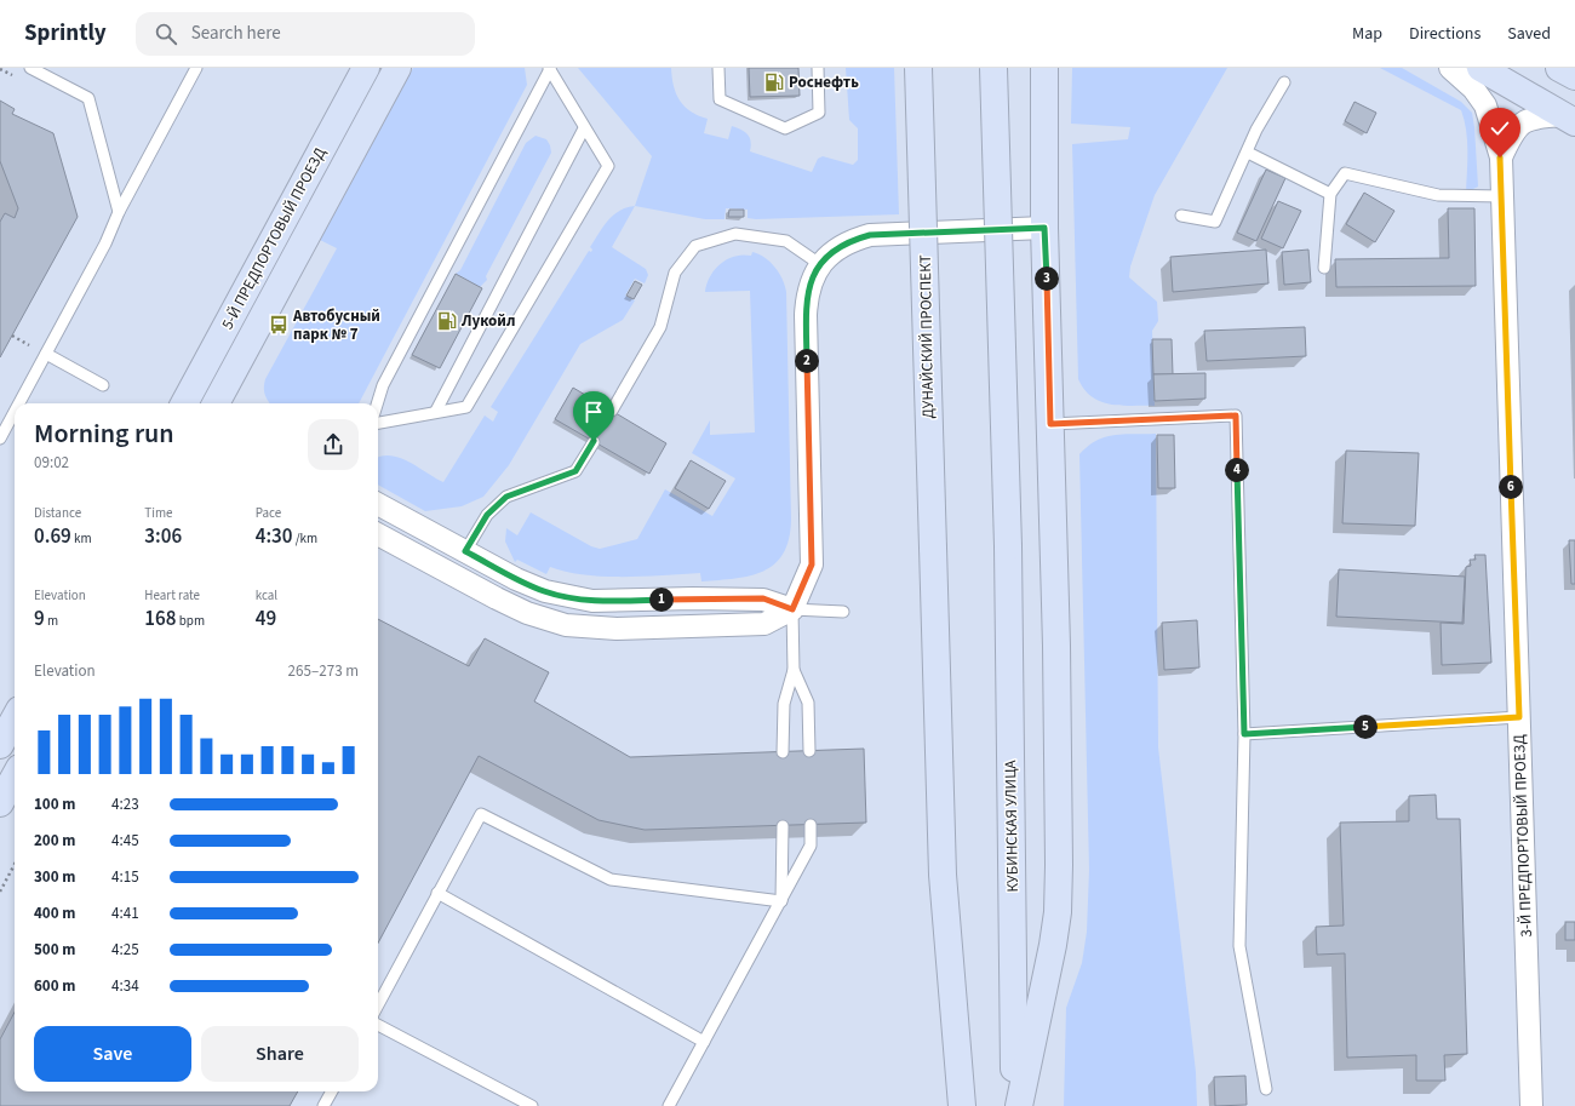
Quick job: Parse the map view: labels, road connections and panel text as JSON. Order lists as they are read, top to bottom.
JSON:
{
  "streets": {
    "main road": ["5-Й ПРЕДПОРТОВЫЙ ПРОЕЗД", "ДУНАЙСКИЙ ПРОСПЕКТ", "КУБИНСКАЯ УЛИЦА"],
    "street": ["3-Й ПРЕДПОРТОВЫЙ ПРОЕЗД"]
  },
  "places": {
    "fuel station": ["Роснефть", "Лукойл"],
    "bus stop": ["Автобусный парк № 7"]
  },
  "page": {
    "header": "Sprintly",
    "search": "Search here",
    "nav": ["Map", "Directions", "Saved"],
    "pins": [
      "3",
      "2",
      "4",
      "6",
      "1",
      "5"
    ],
    "heading": ["Morning run", "09:02"],
    "stats": [
      ["Distance", "0.69 km"],
      ["Time", "3:06"],
      ["Pace", "4:30 /km"],
      ["Elevation", "9 m"],
      ["Heart rate", "168 bpm"],
      ["kcal", "49"]
    ],
    "chart": ["Elevation", "265–273 m"],
    "list": [
      {
        "name": "100 m",
        "note": "4:23"
      },
      {
        "name": "200 m",
        "note": "4:45"
      },
      {
        "name": "300 m",
        "note": "4:15"
      },
      {
        "name": "400 m",
        "note": "4:41"
      },
      {
        "name": "500 m",
        "note": "4:25"
      },
      {
        "name": "600 m",
        "note": "4:34"
      }
    ],
    "buttons": ["Save", "Share"]
  }
}
